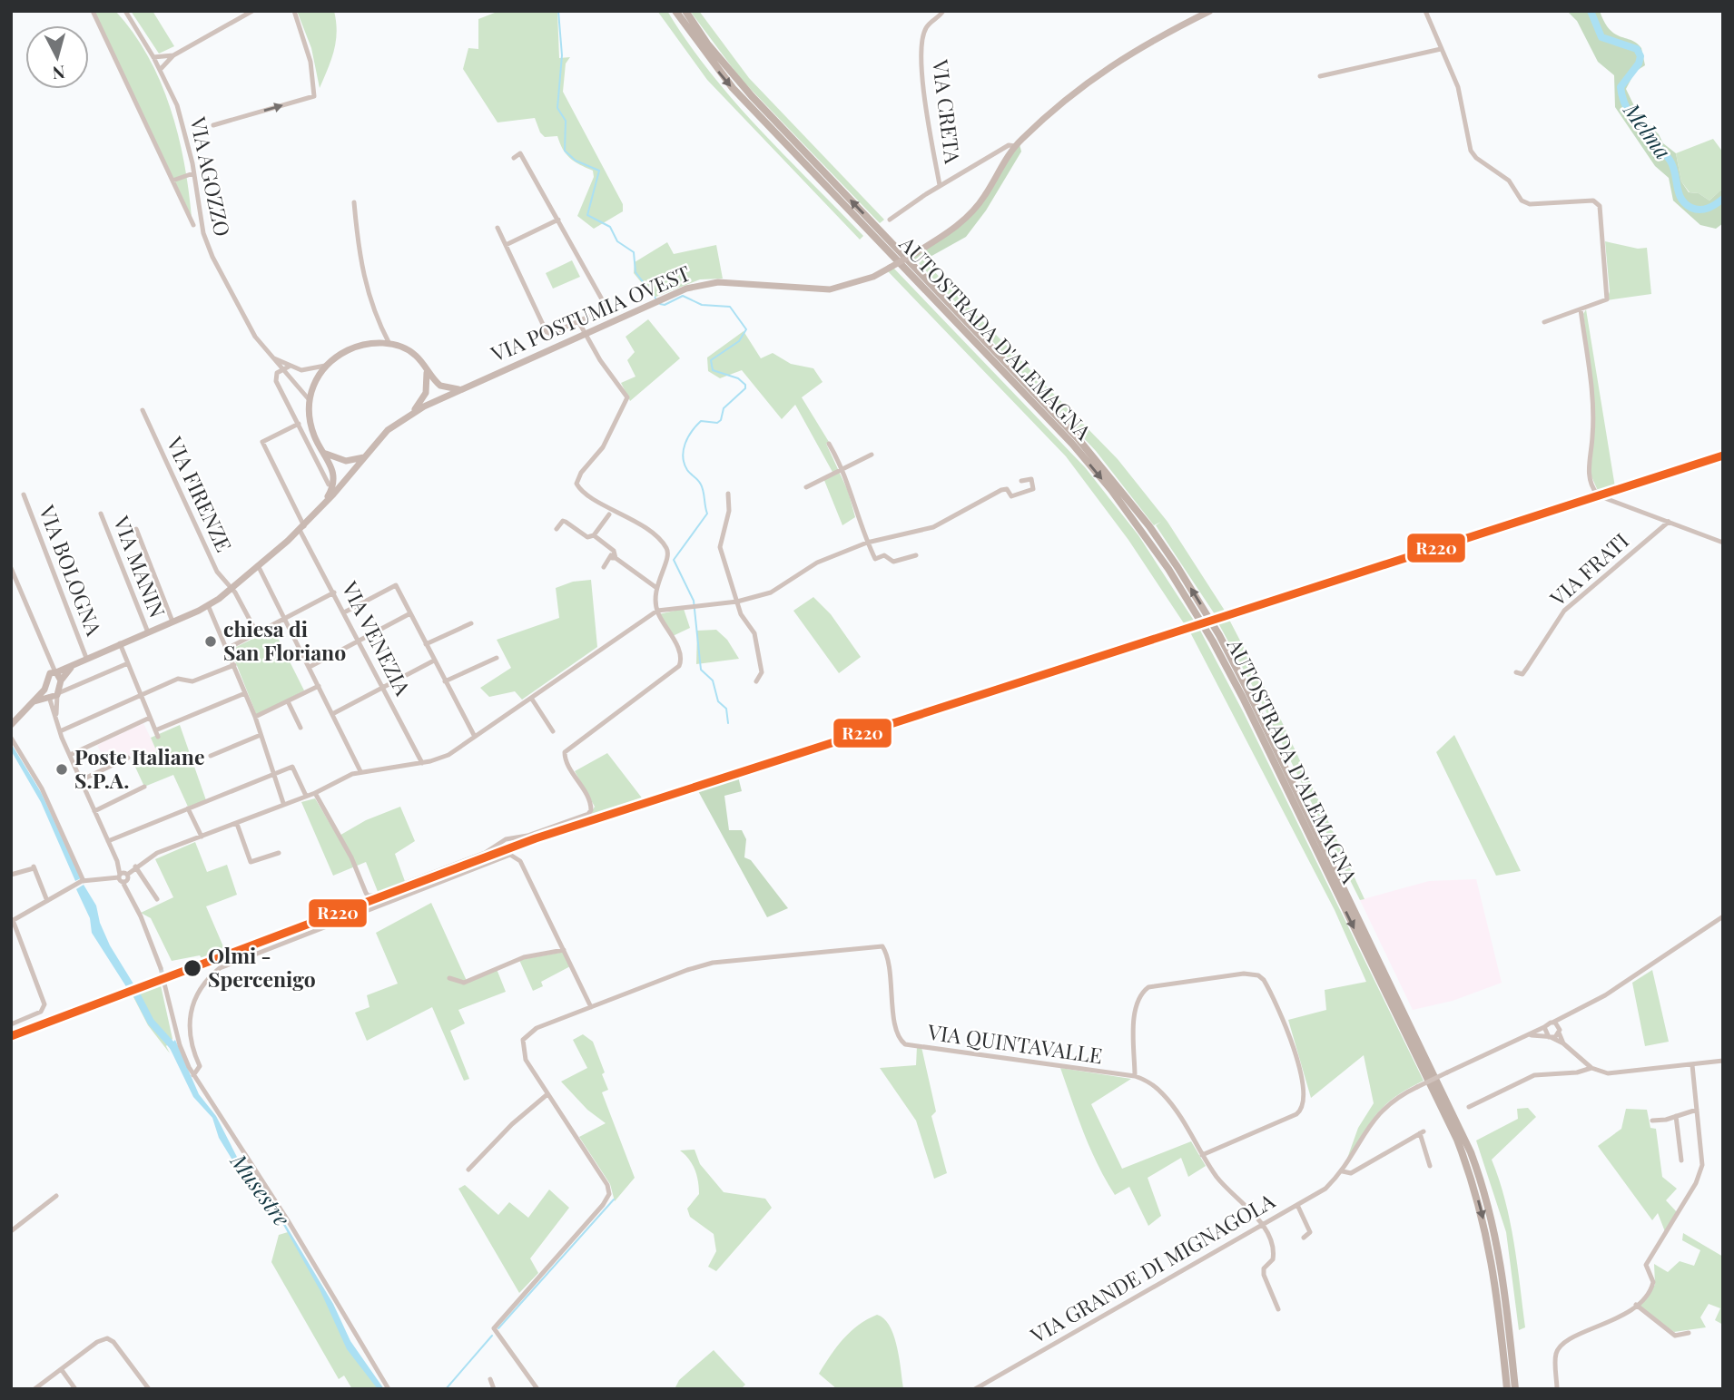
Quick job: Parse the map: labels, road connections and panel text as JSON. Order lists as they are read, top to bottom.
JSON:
{
  "streets": {
    "highway": ["AUTOSTRADA D'ALEMAGNA"],
    "main road": ["VIA POSTUMIA OVEST"],
    "street": [
      "VIA CRETA",
      "VIA AGOZZO",
      "VIA FIRENZE",
      "VIA MANIN",
      "VIA FRATI",
      "VIA BOLOGNA",
      "VIA VENEZIA",
      "VIA QUINTAVALLE",
      "VIA GRANDE DI MIGNAGOLA"
    ]
  },
  "crossings": [
    ["VIA AGOZZO", "VIA POSTUMIA OVEST"],
    ["VIA POSTUMIA OVEST", "VIA FIRENZE"],
    ["VIA POSTUMIA OVEST", "VIA MANIN"],
    ["VIA POSTUMIA OVEST", "VIA BOLOGNA"],
    ["VIA POSTUMIA OVEST", "VIA VENEZIA"],
    ["VIA QUINTAVALLE", "VIA GRANDE DI MIGNAGOLA"]
  ],
  "water": ["Melma", "Musestre"],
  "places": ["chiesa di San Floriano", "Poste Italiane S.P.A.", "Olmi - Spercenigo"],
  "lines": ["transit line R220"],
  "north": "bottom"
}
